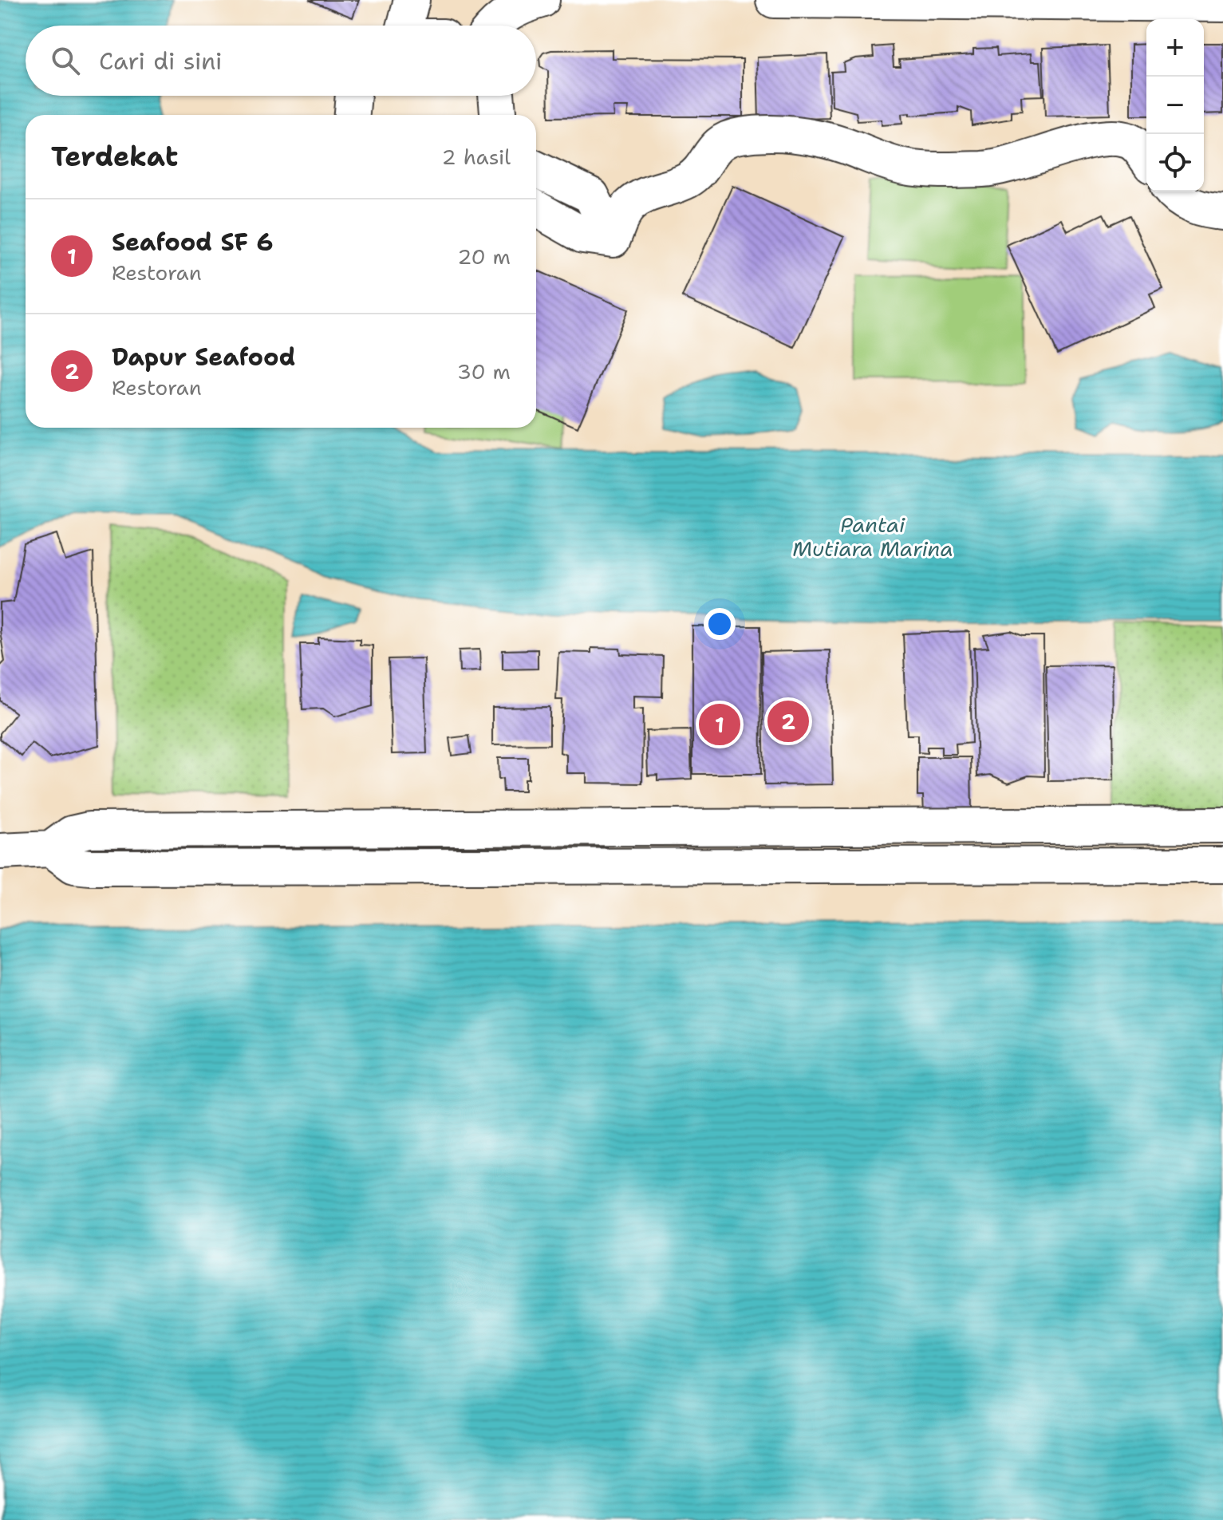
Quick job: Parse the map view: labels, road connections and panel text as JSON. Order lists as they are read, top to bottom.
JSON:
{
  "water": ["Pantai Mutiara Marina"],
  "page": {
    "map_buttons": ["+", "−"],
    "search": "Cari di sini",
    "heading": ["Terdekat", "2 hasil"],
    "list": [
      {
        "mark": "1",
        "name": "Seafood SF 6",
        "note": "Restoran",
        "value": "20 m"
      },
      {
        "mark": "2",
        "name": "Dapur Seafood",
        "note": "Restoran",
        "value": "30 m"
      }
    ],
    "pins": ["2", "1"]
  }
}
